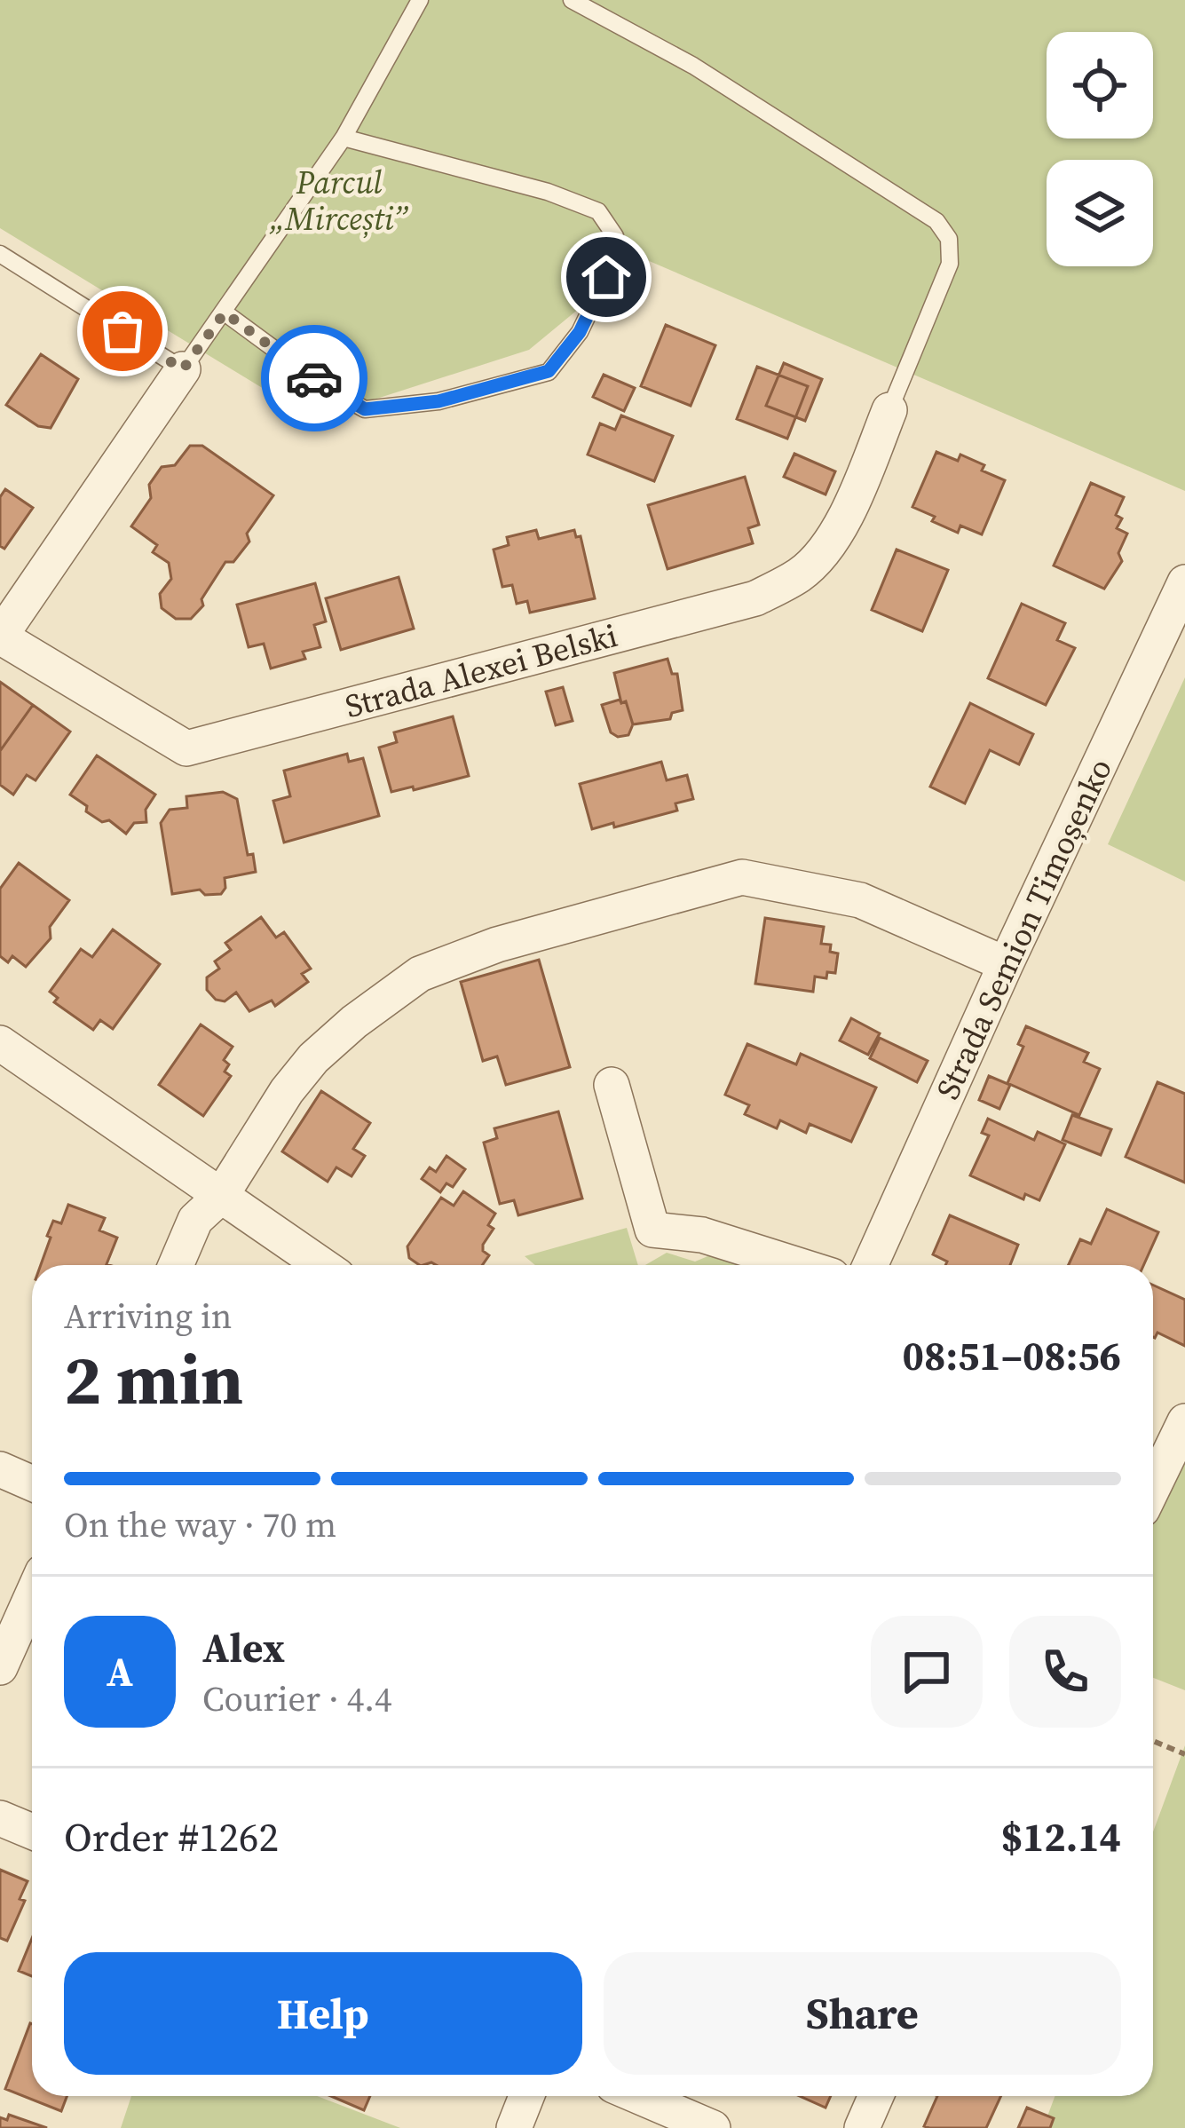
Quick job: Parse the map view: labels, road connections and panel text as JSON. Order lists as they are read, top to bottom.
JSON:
{
  "streets": {
    "street": ["Strada Alexei Belski", "Strada Semion Timoșenko"]
  },
  "parks": ["Parcul „Mircești”"],
  "page": {
    "heading": ["2 min", "Arriving in", "08:51–08:56"],
    "panel": [
      "Alex",
      "Courier · 4.4",
      "Order #1262",
      "$12.14"
    ],
    "bar": "On the way · 70 m",
    "round": "A",
    "buttons": ["Help", "Share"]
  }
}
